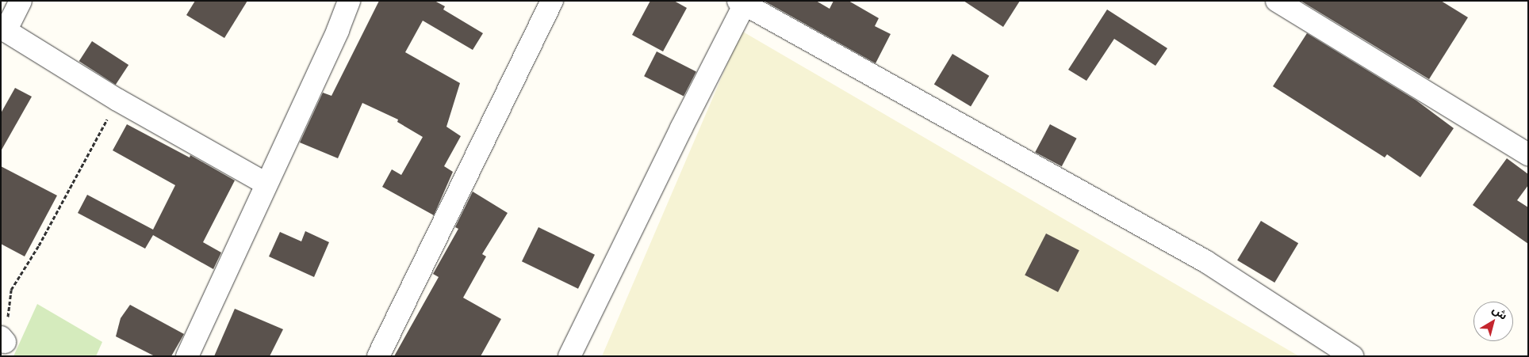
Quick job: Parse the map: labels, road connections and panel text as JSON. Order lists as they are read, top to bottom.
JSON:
{
  "north": "top right"
}
